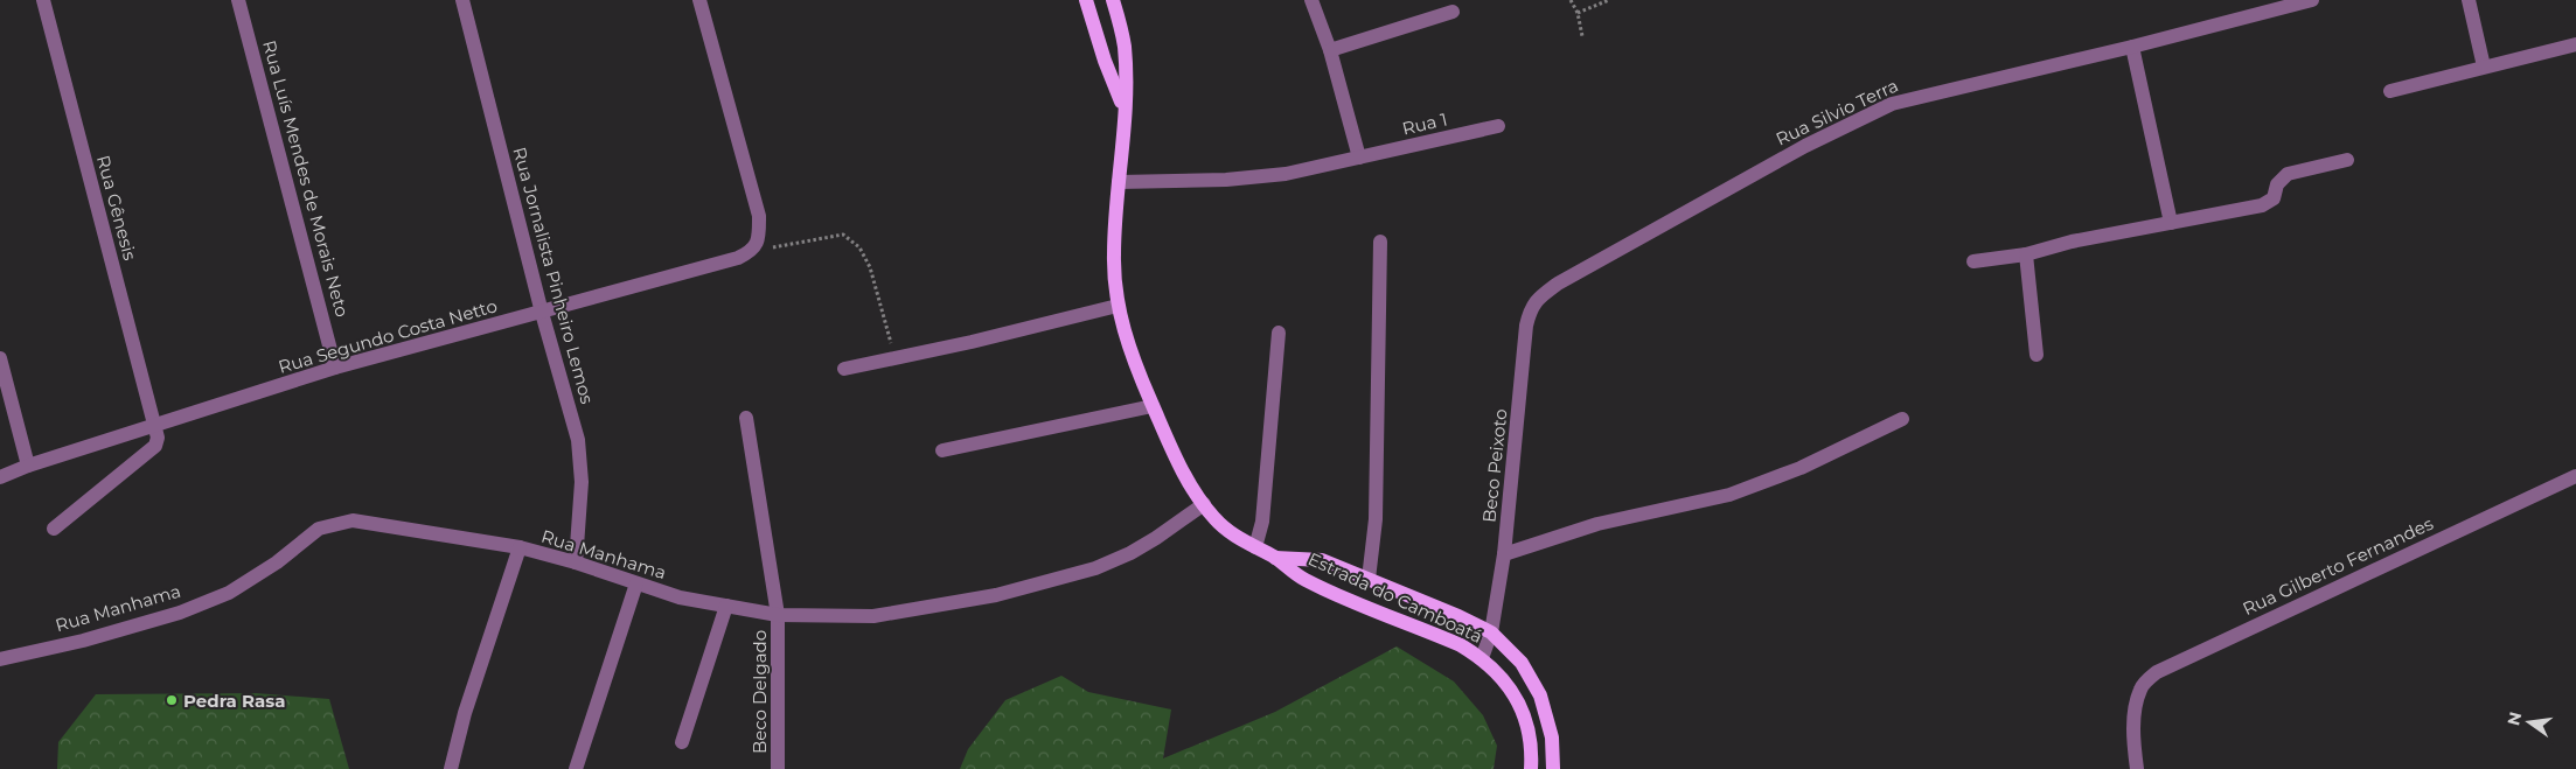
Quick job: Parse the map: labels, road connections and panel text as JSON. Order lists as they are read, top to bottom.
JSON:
{
  "streets": {
    "main road": ["Estrada do Camboatá"],
    "street": [
      "Rua Silvio Terra",
      "Rua 1",
      "Rua Luís Mendes de Morais Neto",
      "Rua Gênesis",
      "Rua Jornalista Pinheiro Lemos",
      "Rua Segundo Costa Netto",
      "Beco Peixoto",
      "Rua Manhama",
      "Rua Gilberto Fernandes",
      "Beco Delgado"
    ]
  },
  "crossings": [
    ["Rua Silvio Terra", "Beco Peixoto"],
    ["Rua 1", "Estrada do Camboatá"],
    ["Rua Luís Mendes de Morais Neto", "Rua Segundo Costa Netto"],
    ["Rua Gênesis", "Rua Segundo Costa Netto"],
    ["Rua Jornalista Pinheiro Lemos", "Rua Segundo Costa Netto"],
    ["Rua Jornalista Pinheiro Lemos", "Rua Manhama"],
    ["Beco Peixoto", "Estrada do Camboatá"],
    ["Rua Manhama", "Estrada do Camboatá"],
    ["Rua Manhama", "Beco Delgado"]
  ],
  "places": ["Pedra Rasa"],
  "north": "left"
}
